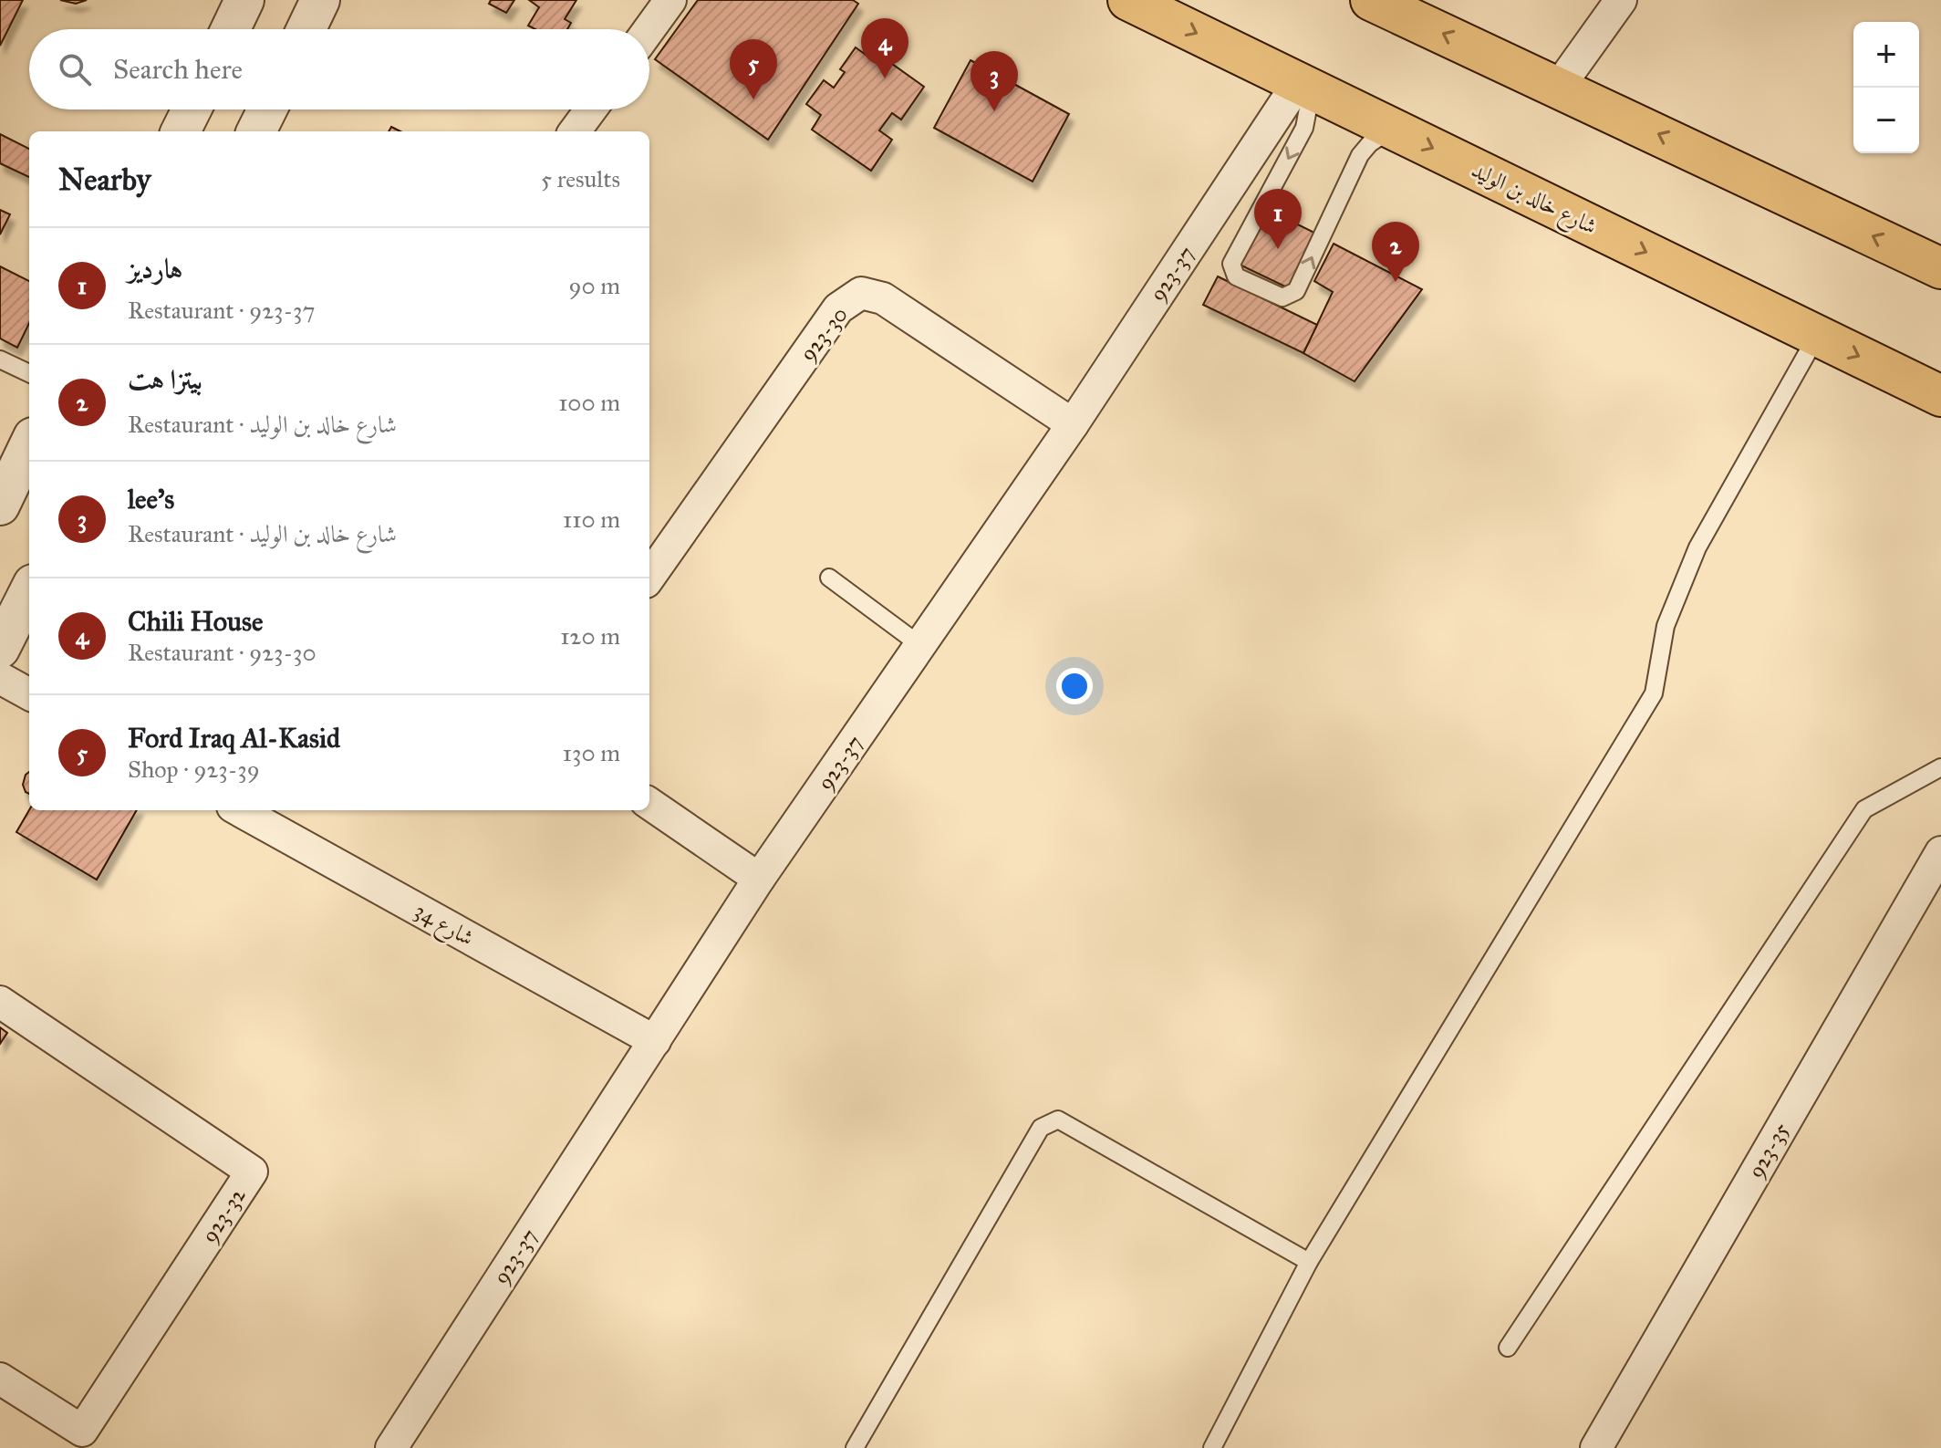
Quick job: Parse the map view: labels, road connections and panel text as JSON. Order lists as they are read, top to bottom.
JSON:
{
  "streets": {
    "main road": ["شارع خالد بن الوليد"],
    "street": [
      "923-37",
      "923-30",
      "شارع 34",
      "923-35",
      "923-32"
    ]
  },
  "crossings": [
    ["شارع خالد بن الوليد", "923-37"],
    ["923-37", "923-30"],
    ["923-37", "شارع 34"]
  ],
  "page": {
    "pins": [
      "4",
      "5",
      "3",
      "1",
      "2"
    ],
    "map_buttons": ["+", "−"],
    "search": "Search here",
    "heading": ["Nearby", "5 results"],
    "list": [
      {
        "mark": "1",
        "name": "هارديز",
        "note": "Restaurant · 923-37",
        "value": "90 m"
      },
      {
        "mark": "2",
        "name": "بيتزا هت",
        "note": "Restaurant · شارع خالد بن الوليد",
        "value": "100 m"
      },
      {
        "mark": "3",
        "name": "lee's",
        "note": "Restaurant · شارع خالد بن الوليد",
        "value": "110 m"
      },
      {
        "mark": "4",
        "name": "Chili House",
        "note": "Restaurant · 923-30",
        "value": "120 m"
      },
      {
        "mark": "5",
        "name": "Ford Iraq Al-Kasid",
        "note": "Shop · 923-39",
        "value": "130 m"
      }
    ]
  }
}
